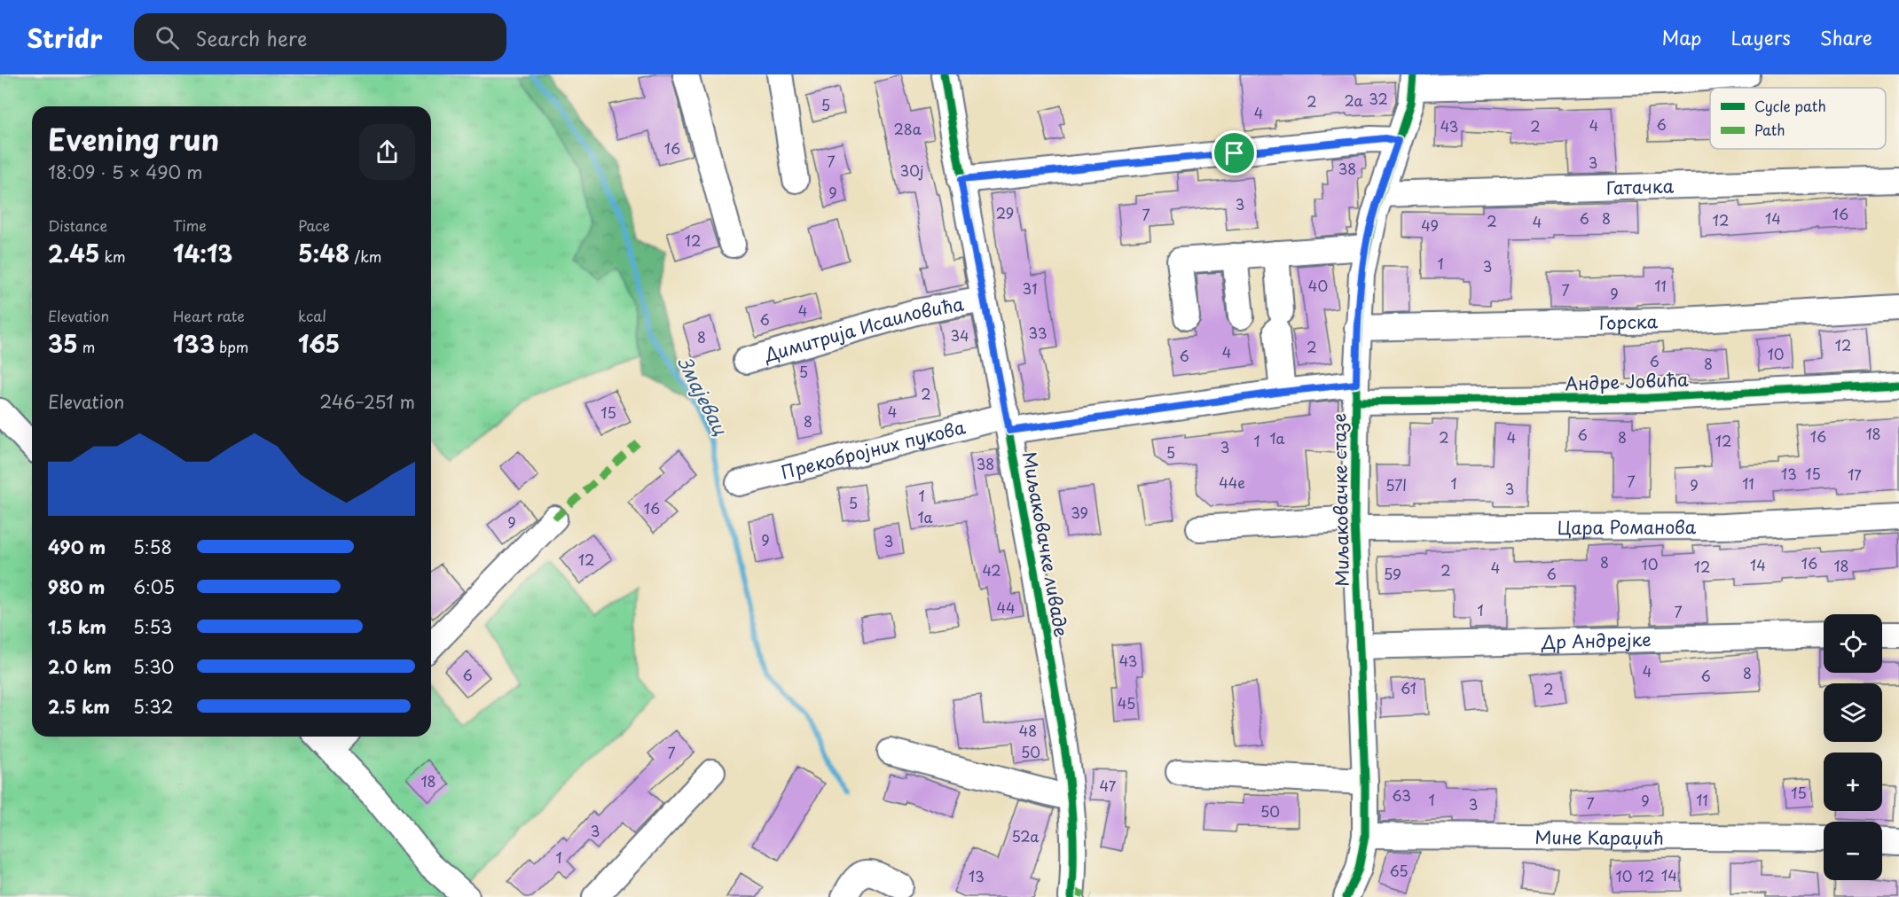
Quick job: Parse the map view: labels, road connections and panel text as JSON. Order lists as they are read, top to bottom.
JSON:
{
  "streets": {
    "street": [
      "Гатачка",
      "Горска",
      "Димитрија Исаиловића",
      "Андре Јовића",
      "Прекобројних пукова",
      "Миљаковачке стазе",
      "Цара Романова",
      "Миљаковачке ливаде",
      "Др Андрејке",
      "Мине Караџић"
    ]
  },
  "crossings": [
    ["Гатачка", "Миљаковачке стазе"],
    ["Горска", "Миљаковачке стазе"],
    ["Димитрија Исаиловића", "Миљаковачке ливаде"],
    ["Андре Јовића", "Прекобројних пукова"],
    ["Андре Јовића", "Миљаковачке стазе"],
    ["Прекобројних пукова", "Миљаковачке ливаде"],
    ["Миљаковачке стазе", "Цара Романова"],
    ["Миљаковачке стазе", "Др Андрејке"],
    ["Миљаковачке стазе", "Мине Караџић"]
  ],
  "water": ["Змајевац"],
  "house_numbers": [
    "32",
    "2a",
    "2",
    "5",
    "4",
    "6",
    "4",
    "43",
    "2",
    "28a",
    "16",
    "7",
    "3",
    "38",
    "30j",
    "9",
    "3",
    "29",
    "16",
    "7",
    "6",
    "8",
    "14",
    "12",
    "2",
    "4",
    "49",
    "12",
    "1",
    "3",
    "40",
    "11",
    "31",
    "7",
    "9",
    "4",
    "6",
    "33",
    "34",
    "8",
    "12",
    "2",
    "4",
    "10",
    "6",
    "6",
    "8",
    "5",
    "2",
    "4",
    "15",
    "8",
    "18",
    "6",
    "16",
    "2",
    "4",
    "8",
    "1a",
    "1",
    "12",
    "3",
    "5",
    "38",
    "13",
    "15",
    "17",
    "7",
    "44e",
    "1",
    "11",
    "57l",
    "9",
    "3",
    "1",
    "5",
    "16",
    "39",
    "1a",
    "9",
    "9",
    "3",
    "12",
    "8",
    "16",
    "10",
    "14",
    "18",
    "12",
    "4",
    "42",
    "2",
    "59",
    "6",
    "44",
    "1",
    "7",
    "43",
    "4",
    "8",
    "6",
    "6",
    "61",
    "2",
    "45",
    "48",
    "50",
    "7",
    "18",
    "47",
    "15",
    "63",
    "1",
    "11",
    "9",
    "7",
    "3",
    "50",
    "3",
    "52a",
    "1",
    "65",
    "14",
    "13",
    "10",
    "12"
  ],
  "legend": ["Cycle path", "Path"],
  "page": {
    "header": "Stridr",
    "search": "Search here",
    "nav": ["Map", "Layers", "Share"],
    "heading": ["Evening run", "18:09 · 5 × 490 m"],
    "stats": [
      ["Distance", "2.45 km"],
      ["Time", "14:13"],
      ["Pace", "5:48 /km"],
      ["Elevation", "35 m"],
      ["Heart rate", "133 bpm"],
      ["kcal", "165"]
    ],
    "chart": ["Elevation", "246–251 m"],
    "list": [
      {
        "name": "490 m",
        "note": "5:58"
      },
      {
        "name": "980 m",
        "note": "6:05"
      },
      {
        "name": "1.5 km",
        "note": "5:53"
      },
      {
        "name": "2.0 km",
        "note": "5:30"
      },
      {
        "name": "2.5 km",
        "note": "5:32"
      }
    ],
    "map_buttons": ["+", "−"]
  }
}
